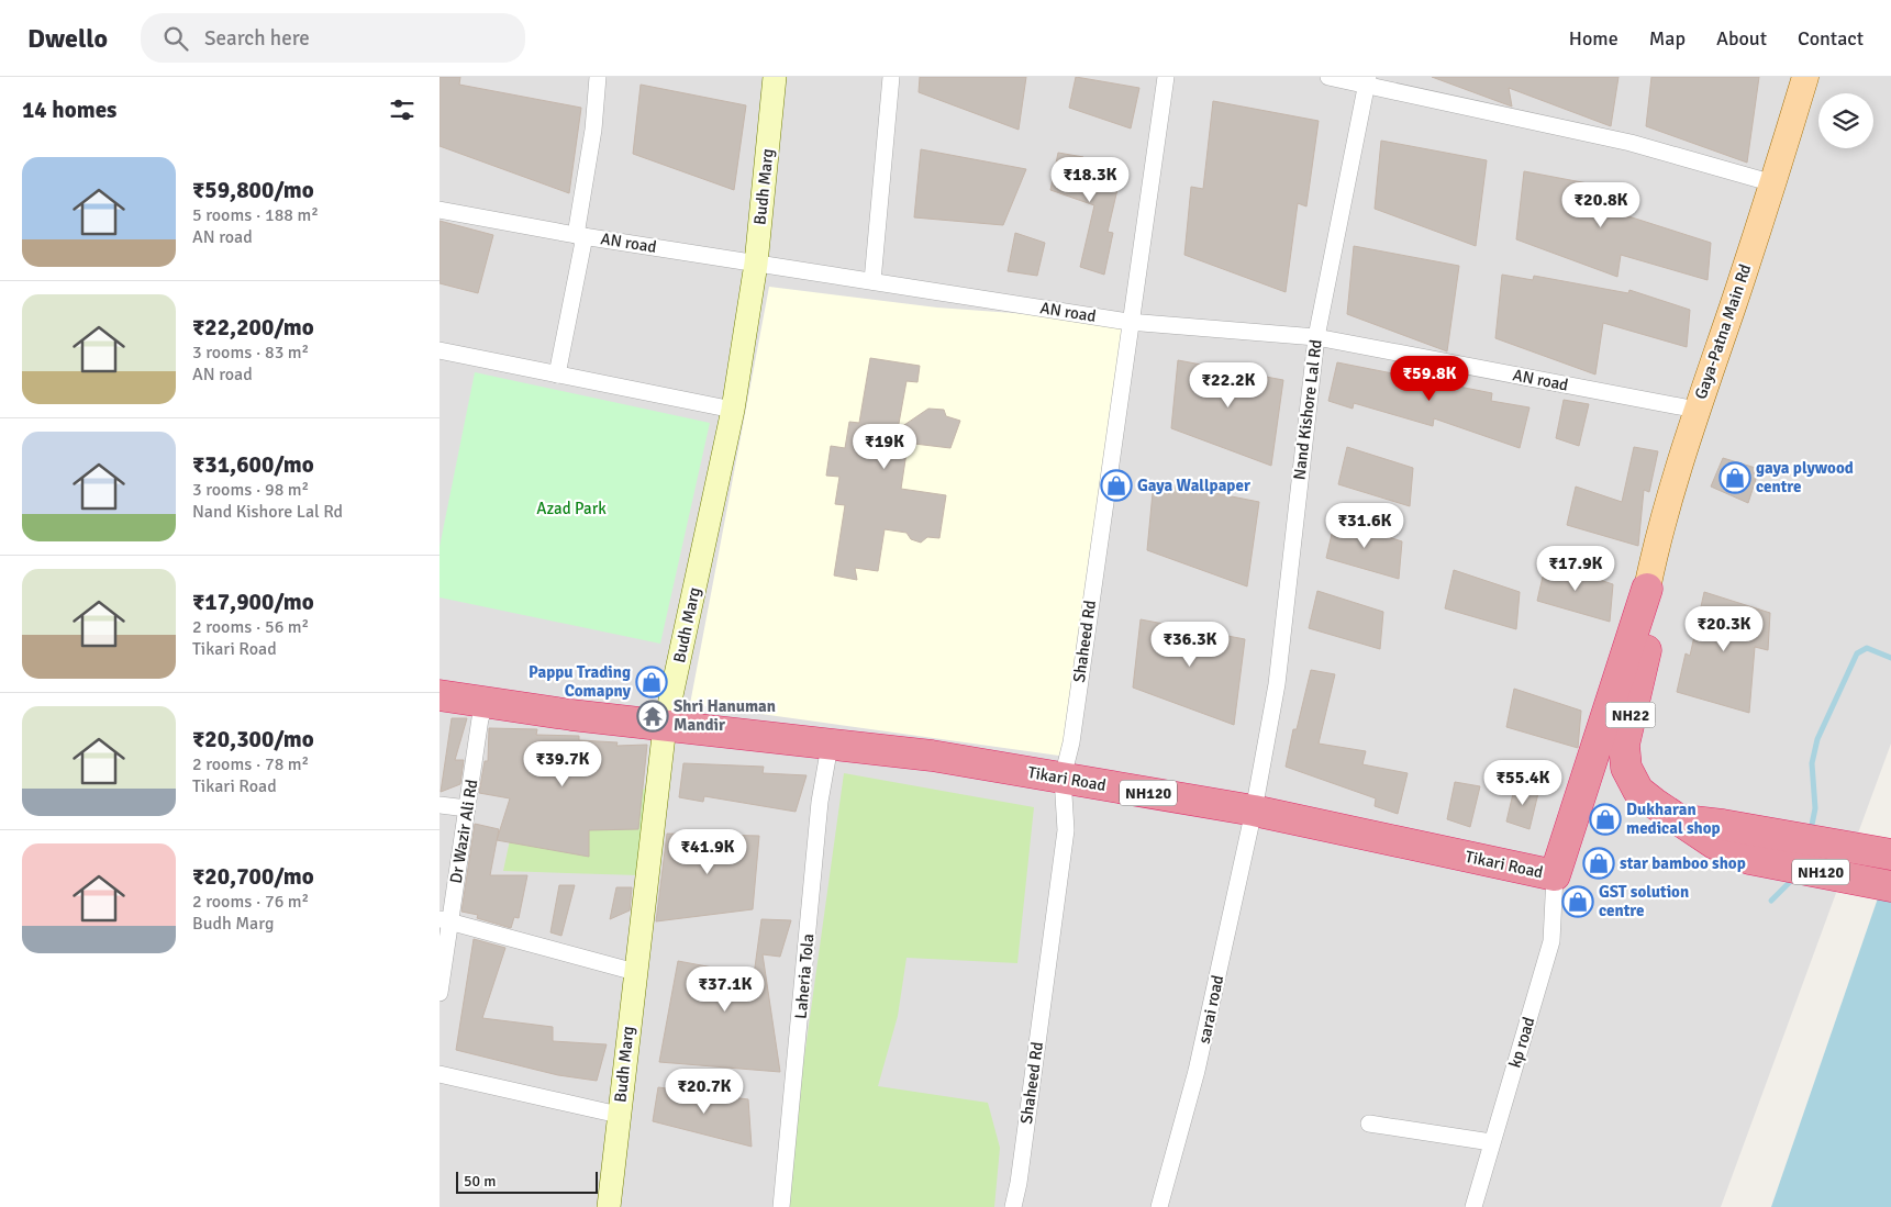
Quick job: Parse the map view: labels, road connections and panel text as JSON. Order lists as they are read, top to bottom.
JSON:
{
  "streets": {
    "highway": ["NH22", "Tikari Road", "NH120"],
    "main road": ["Gaya-Patna Main Rd"],
    "street": [
      "Budh Marg",
      "AN road",
      "Nand Kishore Lal Rd",
      "Shaheed Rd",
      "Dr Wazir Ali Rd",
      "Laheria Tola",
      "sarai road",
      "kp road"
    ]
  },
  "crossings": [
    ["Budh Marg", "AN road"],
    ["Budh Marg", "Tikari Road"],
    ["AN road", "Gaya-Patna Main Rd"],
    ["AN road", "Nand Kishore Lal Rd"],
    ["AN road", "Shaheed Rd"],
    ["Gaya-Patna Main Rd", "NH22"],
    ["Gaya-Patna Main Rd", "Tikari Road"],
    ["Nand Kishore Lal Rd", "Tikari Road"],
    ["Nand Kishore Lal Rd", "sarai road"],
    ["Shaheed Rd", "Tikari Road"],
    ["NH22", "Tikari Road"],
    ["NH22", "NH120"],
    ["Tikari Road", "Dr Wazir Ali Rd"],
    ["Tikari Road", "Laheria Tola"],
    ["Tikari Road", "sarai road"],
    ["Tikari Road", "kp road"]
  ],
  "parks": ["Azad Park"],
  "places": {
    "shop": [
      "gaya plywood centre",
      "Gaya Wallpaper",
      "Pappu Trading Comapny",
      "Dukharan medical shop",
      "star bamboo shop",
      "GST solution centre"
    ],
    "temple": ["Shri Hanuman Mandir"]
  },
  "scale_bar": "50 m",
  "page": {
    "header": "Dwello",
    "search": "Search here",
    "nav": [
      "Home",
      "Map",
      "About",
      "Contact"
    ],
    "heading": "14 homes",
    "list": [
      {
        "name": "₹59,800/mo",
        "note": "5 rooms · 188 m² · AN road"
      },
      {
        "name": "₹22,200/mo",
        "note": "3 rooms · 83 m² · AN road"
      },
      {
        "name": "₹31,600/mo",
        "note": "3 rooms · 98 m² · Nand Kishore Lal Rd"
      },
      {
        "name": "₹17,900/mo",
        "note": "2 rooms · 56 m² · Tikari Road"
      },
      {
        "name": "₹20,300/mo",
        "note": "2 rooms · 78 m² · Tikari Road"
      },
      {
        "name": "₹20,700/mo",
        "note": "2 rooms · 76 m² · Budh Marg"
      }
    ],
    "price": [
      "₹18.3K",
      "₹20.8K",
      "₹59.8K",
      "₹22.2K",
      "₹19K",
      "₹31.6K",
      "₹17.9K",
      "₹20.3K",
      "₹36.3K",
      "₹39.7K",
      "₹55.4K",
      "₹41.9K",
      "₹37.1K",
      "₹20.7K"
    ],
    "scale": "50 m"
  }
}
